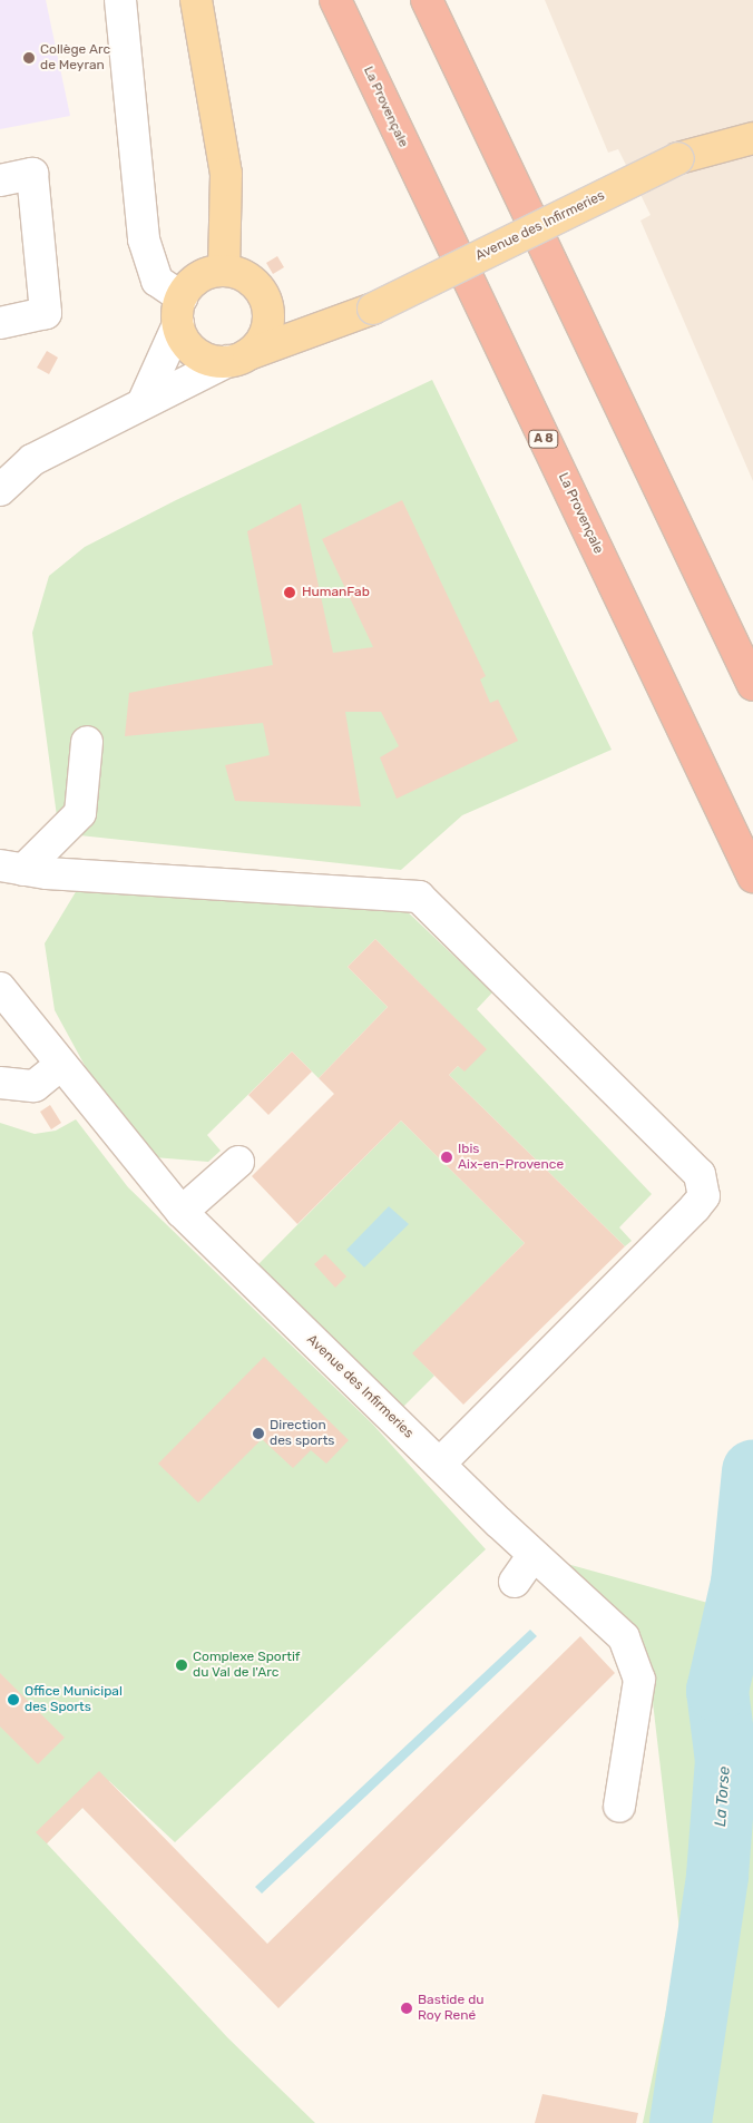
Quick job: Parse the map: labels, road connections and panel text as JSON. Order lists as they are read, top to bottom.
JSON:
{
  "streets": {
    "highway": ["La Provençale", "A 8"],
    "main road": ["Avenue des Infirmeries"]
  },
  "water": ["La Torse"],
  "places": [
    "Collège Arc de Meyran",
    "HumanFab",
    "Ibis Aix-en-Provence",
    "Direction des sports",
    "Complexe Sportif du Val de l'Arc",
    "Office Municipal des Sports",
    "Bastide du Roy René"
  ]
}
